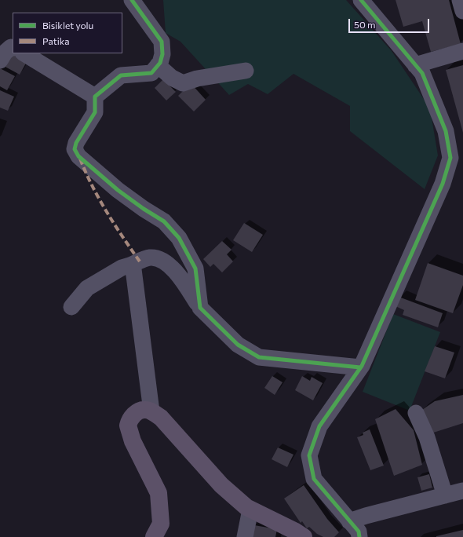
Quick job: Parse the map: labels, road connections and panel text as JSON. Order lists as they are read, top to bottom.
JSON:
{
  "legend": ["Bisiklet yolu", "Patika"],
  "scale_bar": "50 m"
}
